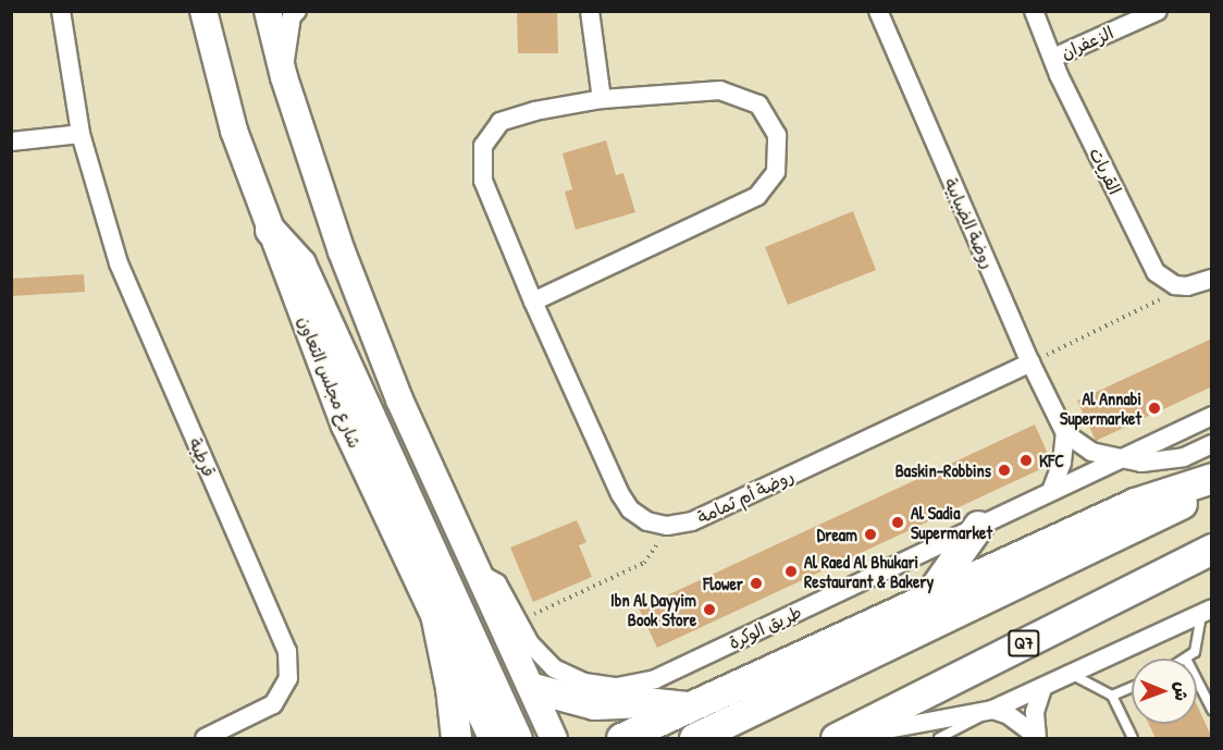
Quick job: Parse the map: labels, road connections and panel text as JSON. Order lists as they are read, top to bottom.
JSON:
{
  "streets": {
    "highway": ["Q7"],
    "main road": ["شارع مجلس التعاون"],
    "street": [
      "الزعفران",
      "القريات",
      "روضة الضبابية",
      "قرطبة",
      "روضة أم ثمامة",
      "طريق الوكرة"
    ]
  },
  "crossings": [
    ["الزعفران", "القريات"],
    ["روضة الضبابية", "روضة أم ثمامة"],
    ["روضة الضبابية", "طريق الوكرة"]
  ],
  "places": [
    "Al Annabi Supermarket",
    "KFC",
    "Baskin-Robbins",
    "Al Sadia Supermarket",
    "Dream",
    "Al Raed Al Bhukari Restaurant & Bakery",
    "Flower",
    "Ibn Al Dayyim Book Store"
  ],
  "north": "right"
}
